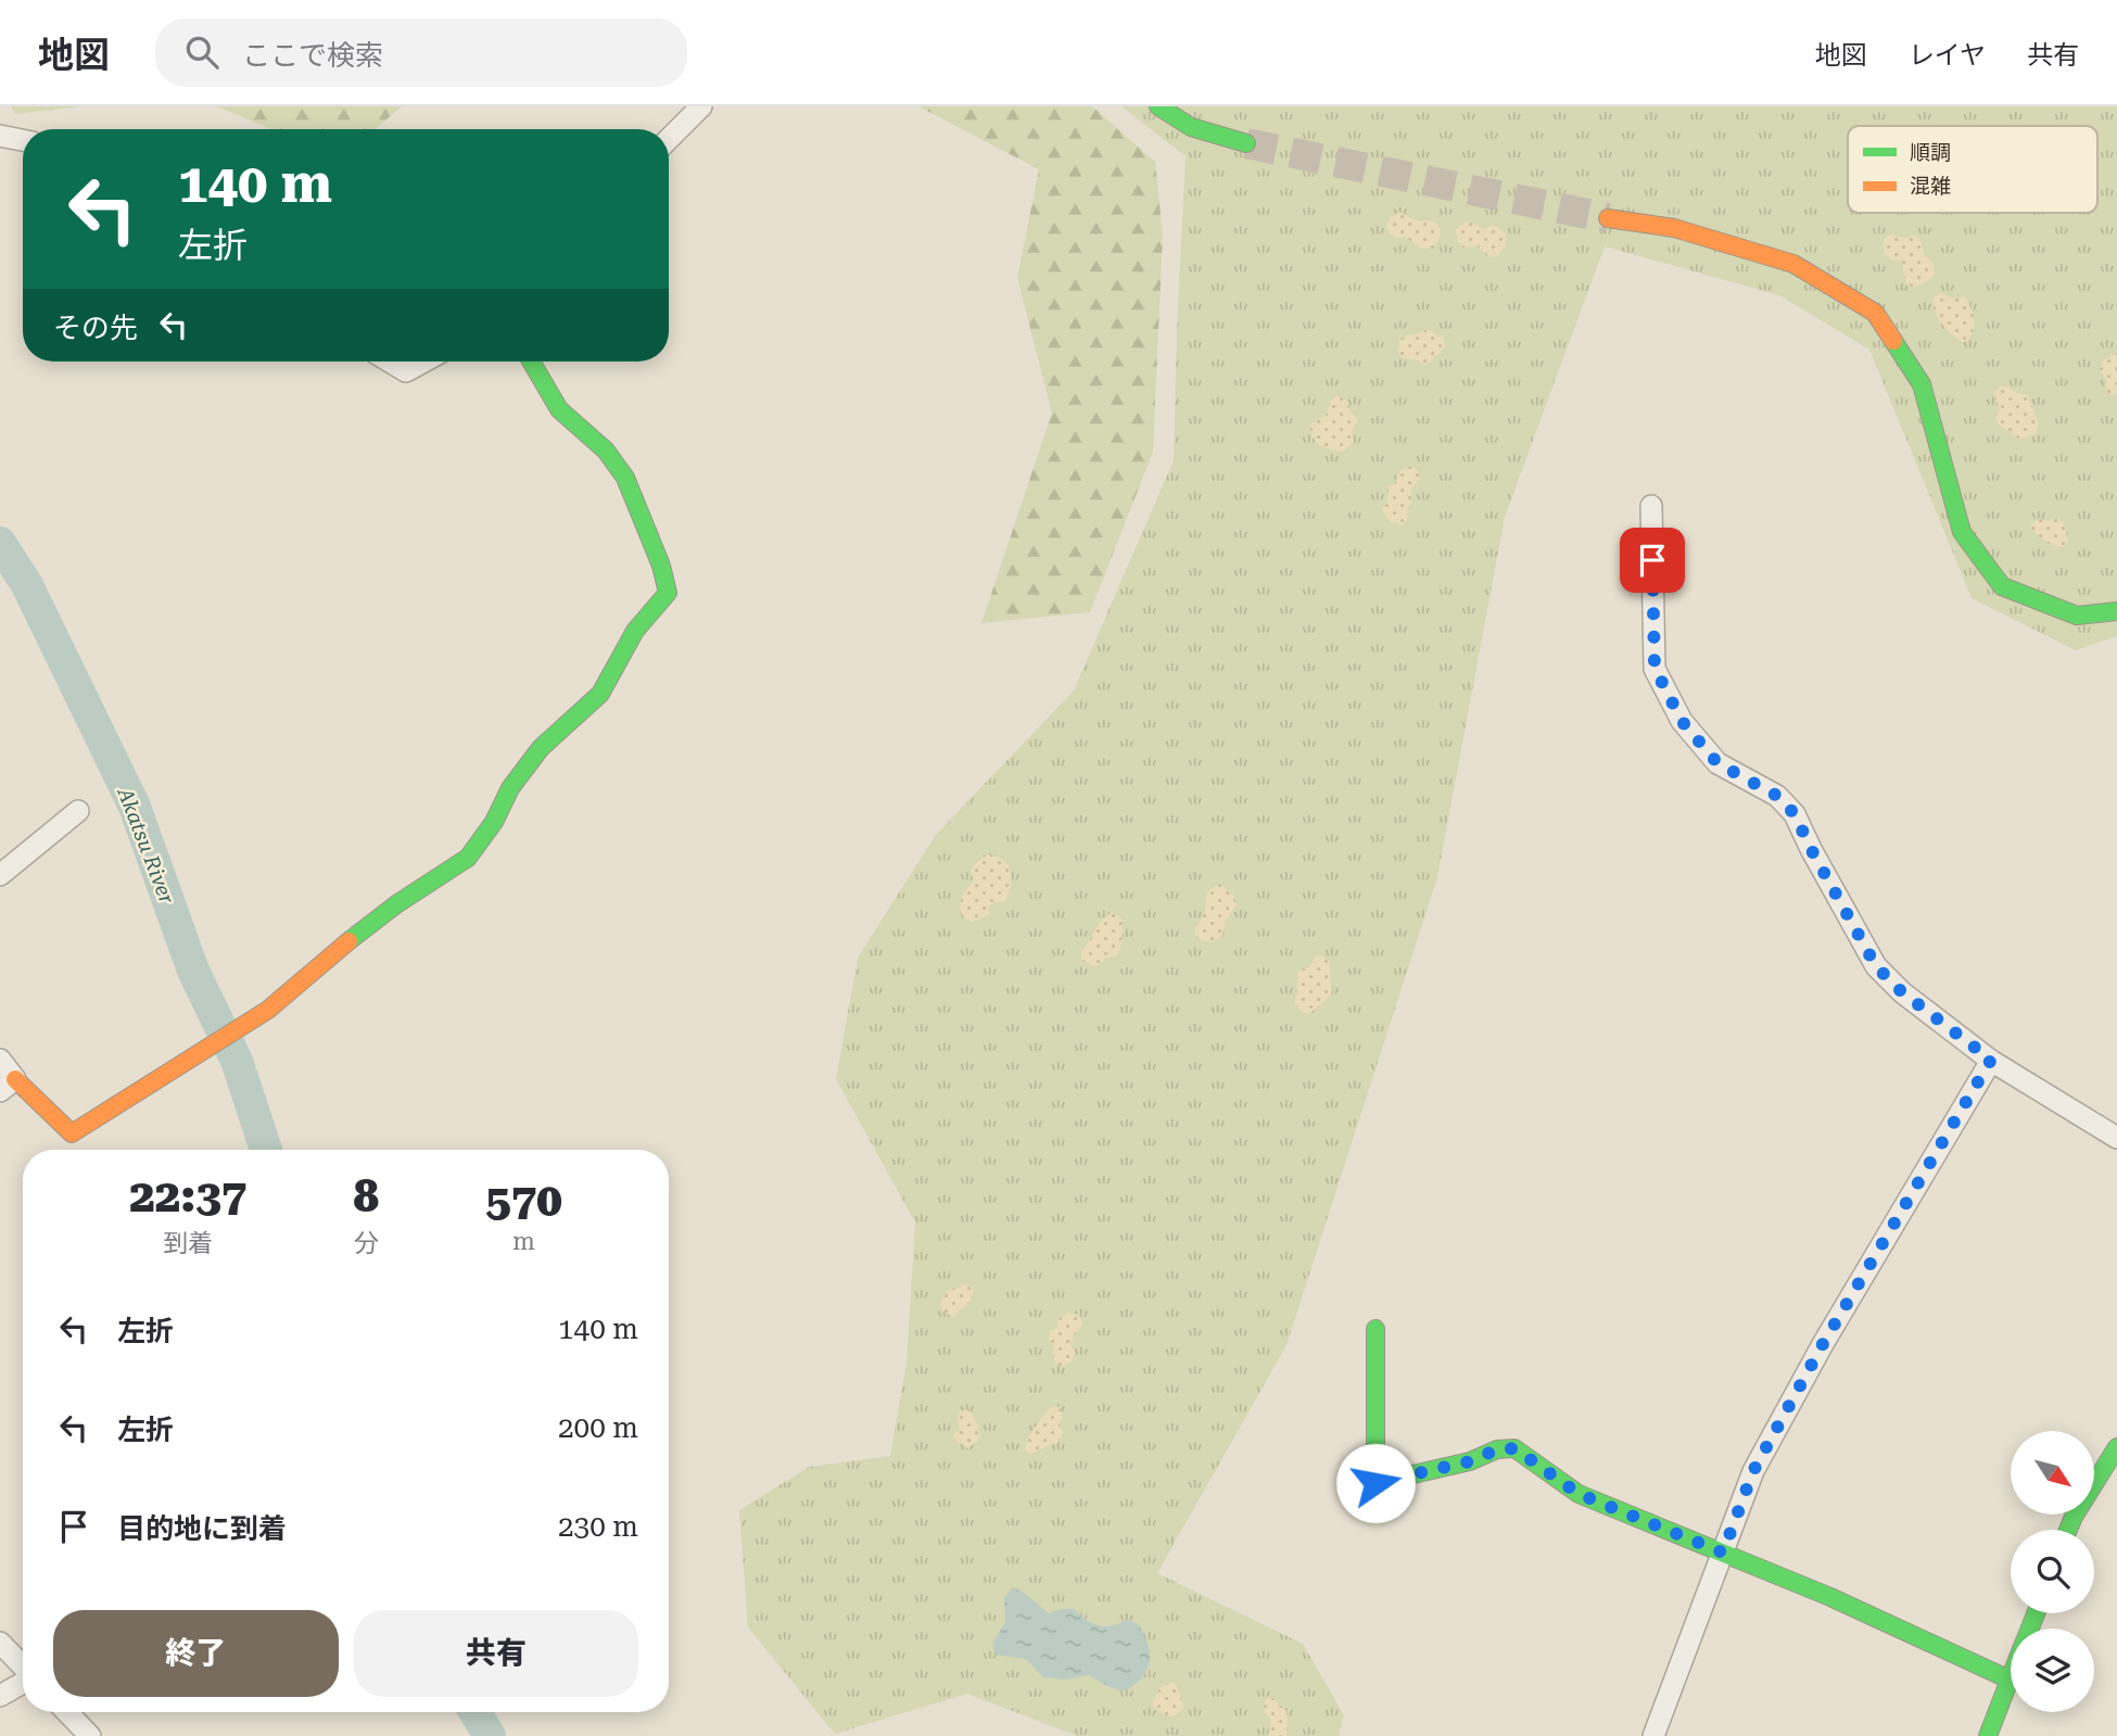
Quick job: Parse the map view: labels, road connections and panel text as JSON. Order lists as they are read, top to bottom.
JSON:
{
  "water": ["Akatsu River"],
  "legend": ["順調", "混雑"],
  "north": "bottom right",
  "page": {
    "header": "地図",
    "search": "ここで検索",
    "nav": ["地図", "レイヤ", "共有"],
    "turn": ["140 m", "左折"],
    "then": "その先",
    "eta": [
      "22:37",
      "到着",
      "8",
      "分",
      "570",
      "m"
    ],
    "list": [
      {
        "name": "左折",
        "value": "140 m"
      },
      {
        "name": "左折",
        "value": "200 m"
      },
      {
        "name": "目的地に到着",
        "value": "230 m"
      }
    ],
    "buttons": ["終了", "共有"]
  }
}
